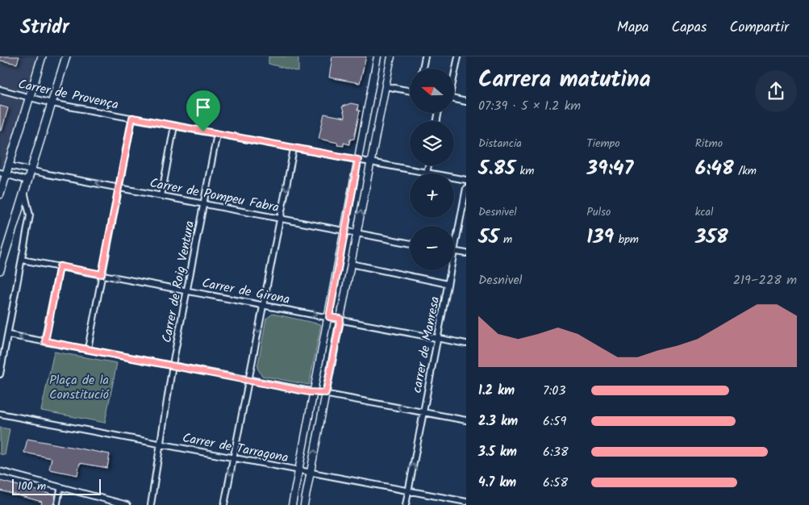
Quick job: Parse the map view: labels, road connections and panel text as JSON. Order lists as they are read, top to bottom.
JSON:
{
  "streets": {
    "street": [
      "Carrer de Provença",
      "Carrer de Pompeu Fabra",
      "Carrer de Roig Ventura",
      "Carrer de Girona",
      "carrer de Manresa",
      "Carrer de Tarragona"
    ]
  },
  "crossings": [
    ["Carrer de Provença", "Carrer de Roig Ventura"],
    ["Carrer de Pompeu Fabra", "Carrer de Roig Ventura"],
    ["Carrer de Roig Ventura", "Carrer de Girona"],
    ["Carrer de Roig Ventura", "Carrer de Tarragona"],
    ["Carrer de Girona", "carrer de Manresa"],
    ["carrer de Manresa", "Carrer de Tarragona"]
  ],
  "parks": ["Plaça de la Constitució"],
  "scale_bar": "100 m",
  "north": "left",
  "page": {
    "header": "Stridr",
    "nav": ["Mapa", "Capas", "Compartir"],
    "heading": ["Carrera matutina", "07:39 · 5 × 1.2 km"],
    "map_buttons": ["+", "−"],
    "stats": [
      ["Distancia", "5.85 km"],
      ["Tiempo", "39:47"],
      ["Ritmo", "6:48 /km"],
      ["Desnivel", "55 m"],
      ["Pulso", "139 bpm"],
      ["kcal", "358"]
    ],
    "chart": ["Desnivel", "219–228 m"],
    "list": [
      {
        "name": "1.2 km",
        "note": "7:03"
      },
      {
        "name": "2.3 km",
        "note": "6:59"
      },
      {
        "name": "3.5 km",
        "note": "6:38"
      },
      {
        "name": "4.7 km",
        "note": "6:58"
      }
    ],
    "scale": "100 m"
  }
}
